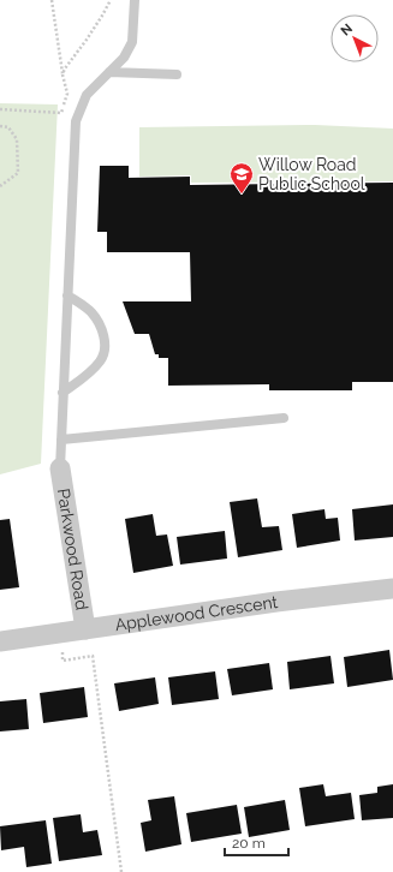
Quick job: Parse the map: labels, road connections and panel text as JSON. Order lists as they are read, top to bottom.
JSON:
{
  "streets": {
    "street": ["Parkwood Road", "Applewood Crescent"]
  },
  "crossings": [
    ["Parkwood Road", "Applewood Crescent"]
  ],
  "places": {
    "school or university": ["Willow Road Public School"]
  },
  "scale_bar": "20 m",
  "north": "top left"
}
